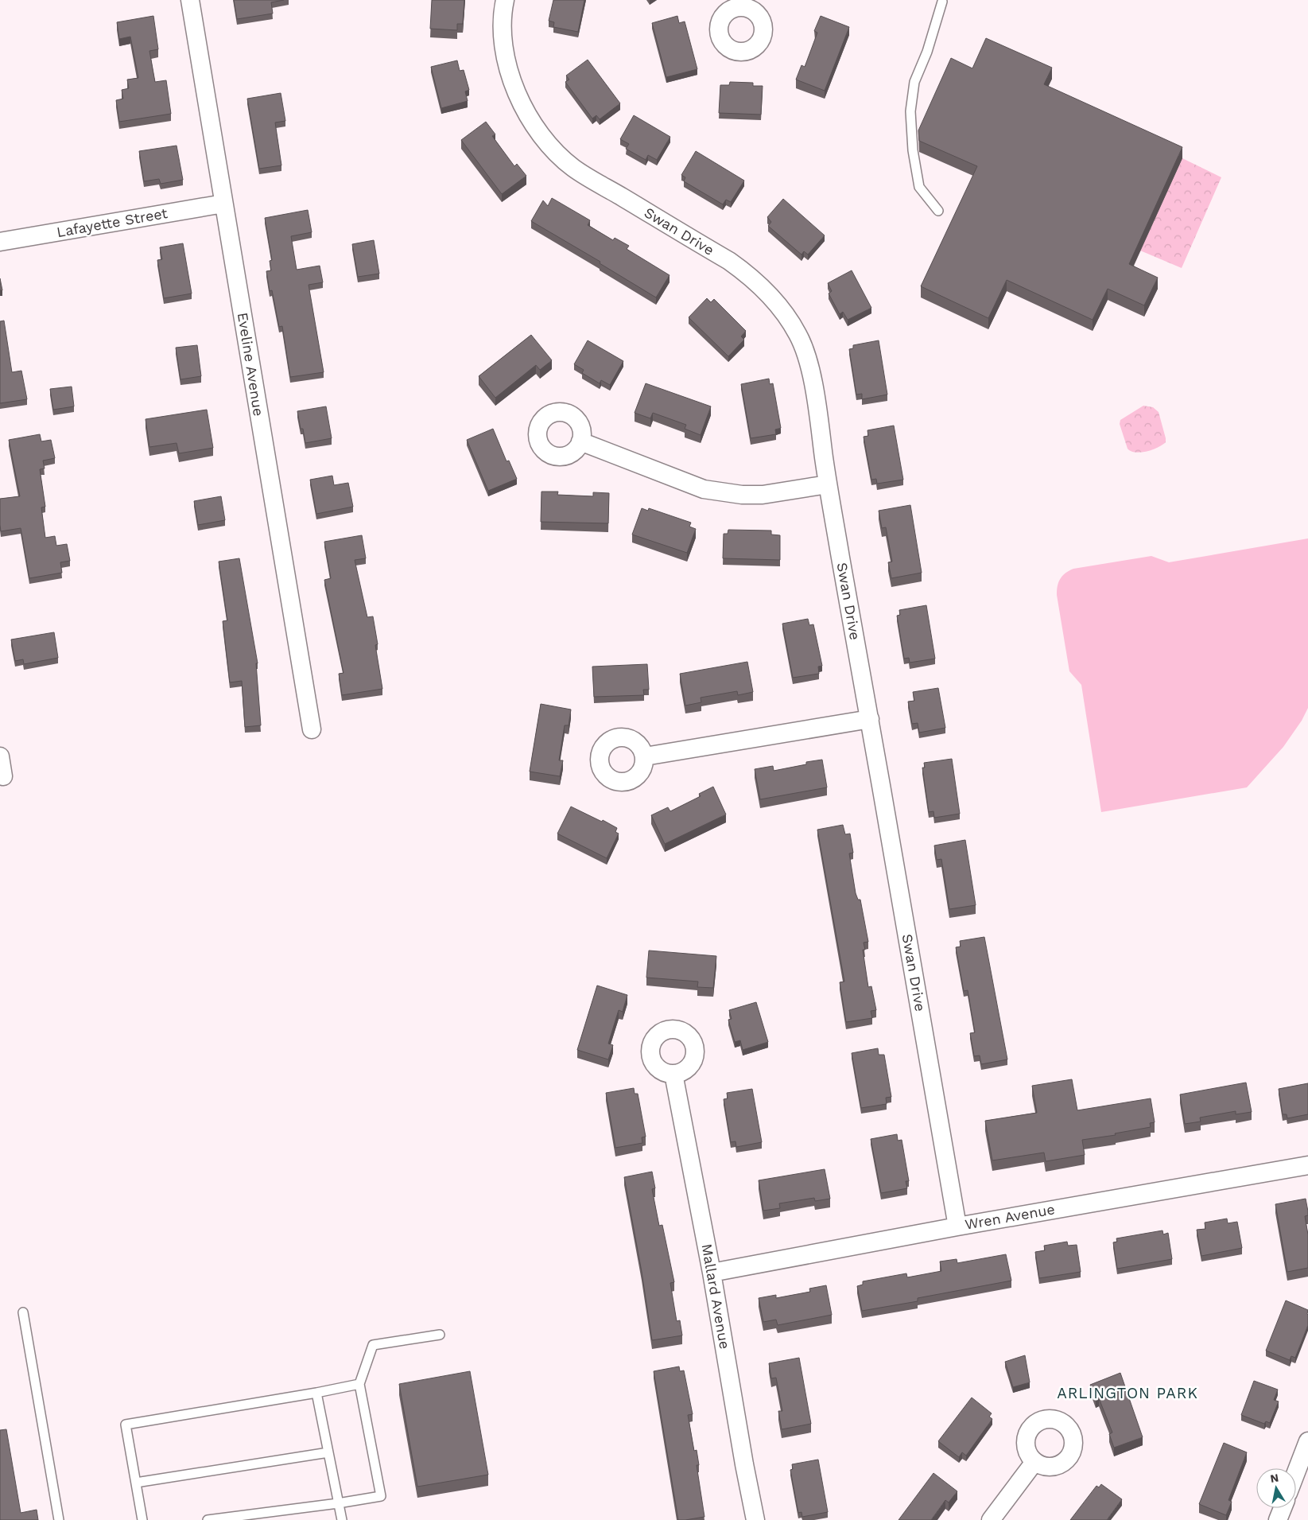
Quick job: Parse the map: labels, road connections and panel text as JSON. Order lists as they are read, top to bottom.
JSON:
{
  "streets": {
    "street": [
      "Lafayette Street",
      "Swan Drive",
      "Eveline Avenue",
      "Wren Avenue",
      "Mallard Avenue"
    ]
  },
  "crossings": [
    ["Lafayette Street", "Eveline Avenue"],
    ["Swan Drive", "Wren Avenue"],
    ["Wren Avenue", "Mallard Avenue"]
  ],
  "districts": ["ARLINGTON PARK"],
  "north": "top"
}
